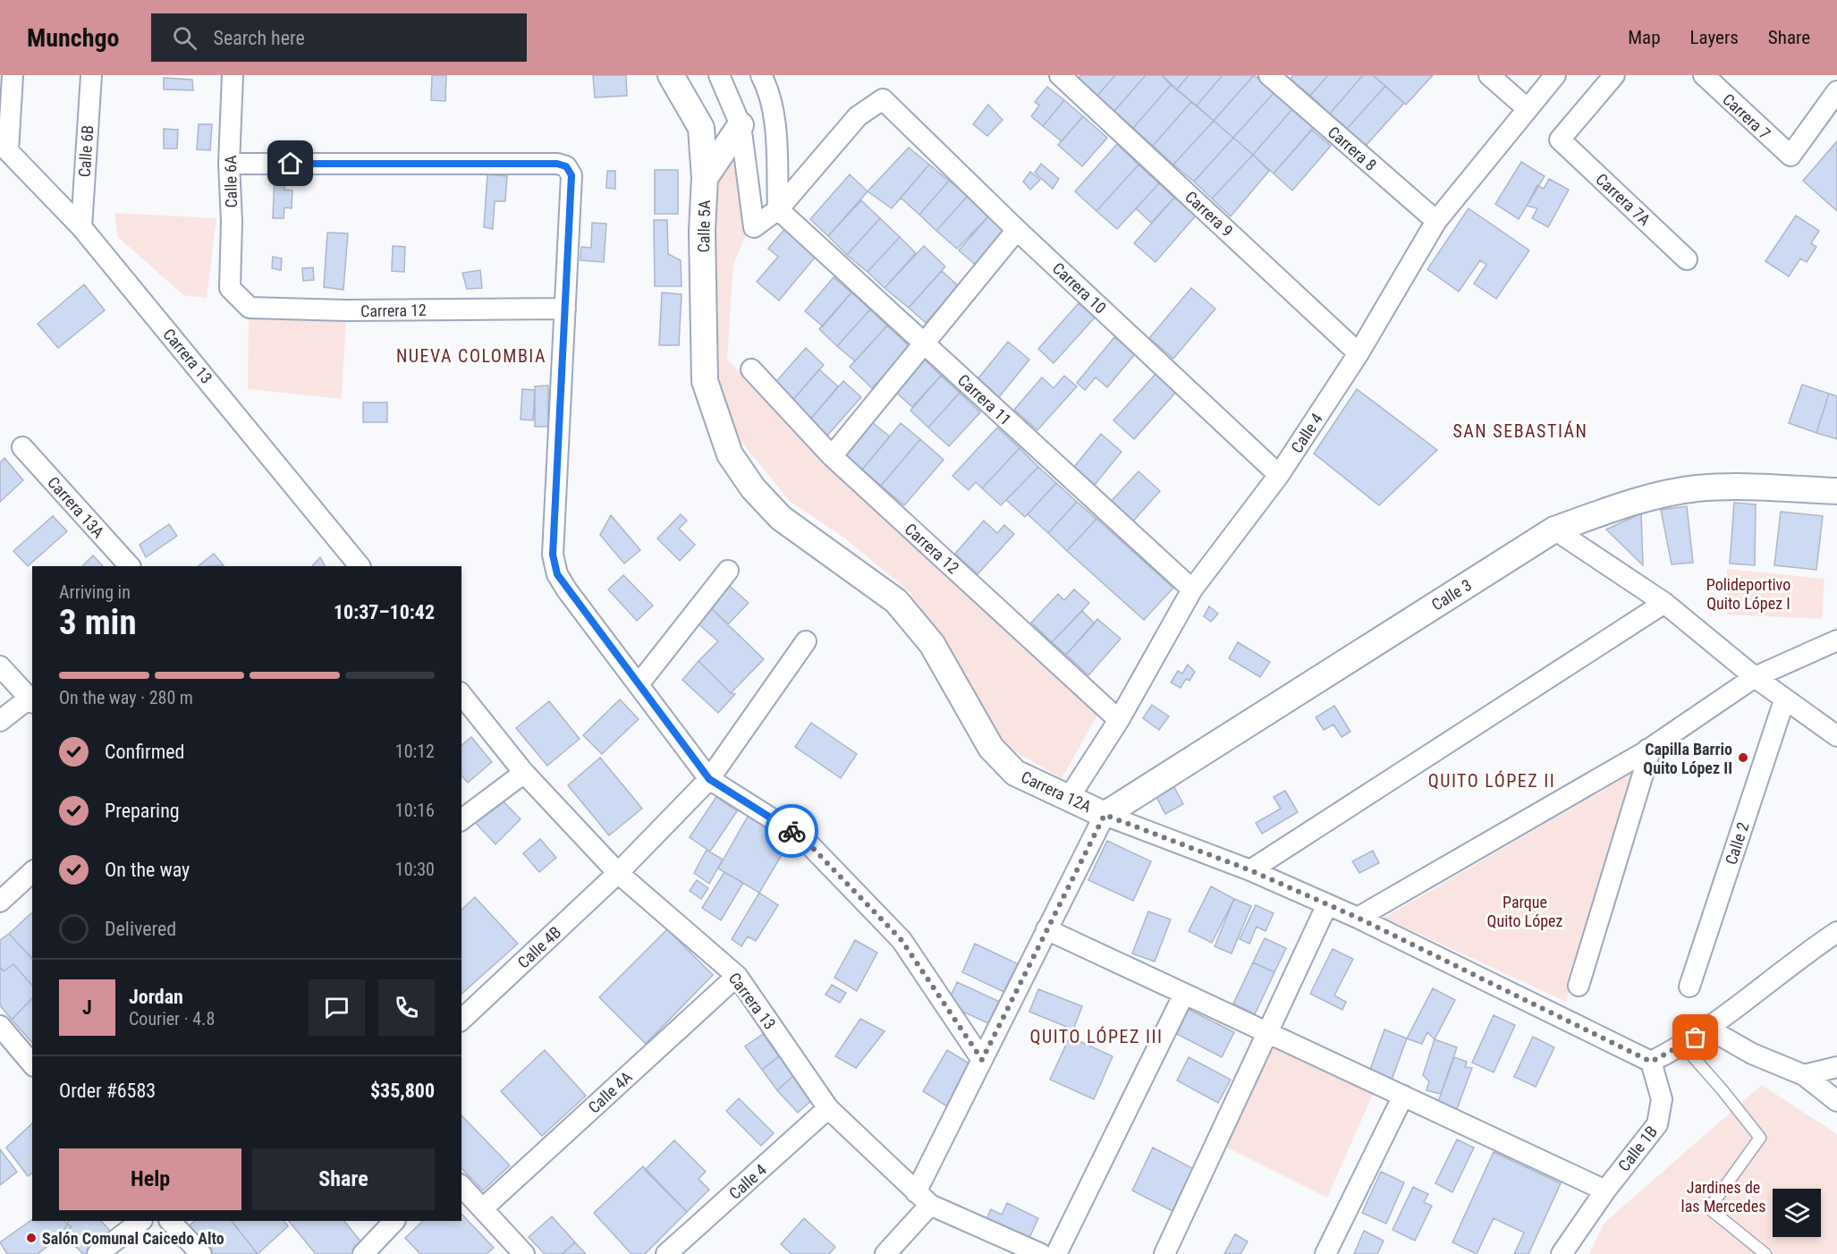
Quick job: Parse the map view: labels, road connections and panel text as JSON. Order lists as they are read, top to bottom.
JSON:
{
  "streets": {
    "street": [
      "Carrera 7",
      "Carrera 8",
      "Calle 6B",
      "Calle 6A",
      "Carrera 7A",
      "Carrera 9",
      "Calle 5A",
      "Carrera 10",
      "Carrera 12",
      "Carrera 13",
      "Carrera 11",
      "Calle 4",
      "Carrera 13A",
      "Calle 3",
      "Carrera 12A",
      "Calle 2",
      "Calle 4B",
      "Calle 4A",
      "Calle 1B"
    ]
  },
  "crossings": [
    ["Carrera 8", "Calle 4"],
    ["Calle 6B", "Carrera 13"],
    ["Calle 6A", "Carrera 12"],
    ["Carrera 9", "Calle 4"],
    ["Calle 5A", "Carrera 12A"],
    ["Carrera 10", "Carrera 11"],
    ["Carrera 10", "Calle 4"],
    ["Carrera 12", "Calle 4"],
    ["Carrera 13", "Calle 4"],
    ["Carrera 13", "Calle 4B"],
    ["Carrera 13", "Calle 4A"],
    ["Carrera 11", "Calle 4"],
    ["Calle 4", "Carrera 12A"],
    ["Calle 3", "Carrera 12A"],
    ["Carrera 12A", "Calle 1B"]
  ],
  "districts": [
    "NUEVA COLOMBIA",
    "SAN SEBASTIÁN",
    "QUITO LÓPEZ II",
    "QUITO LÓPEZ III"
  ],
  "parks": ["Polideportivo Quito López I", "Parque Quito López", "Jardines de las Mercedes"],
  "places": ["Capilla Barrio Quito López II", "Salón Comunal Caicedo Alto"],
  "page": {
    "header": "Munchgo",
    "search": "Search here",
    "nav": ["Map", "Layers", "Share"],
    "heading": ["3 min", "Arriving in", "10:37–10:42"],
    "panel": [
      "Jordan",
      "Courier · 4.8",
      "Order #6583",
      "$35,800"
    ],
    "bar": "On the way · 280 m",
    "list": [
      ["Confirmed", "10:12"],
      ["Preparing", "10:16"],
      ["On the way", "10:30"],
      "Delivered"
    ],
    "round": "J",
    "buttons": ["Help", "Share"]
  }
}
